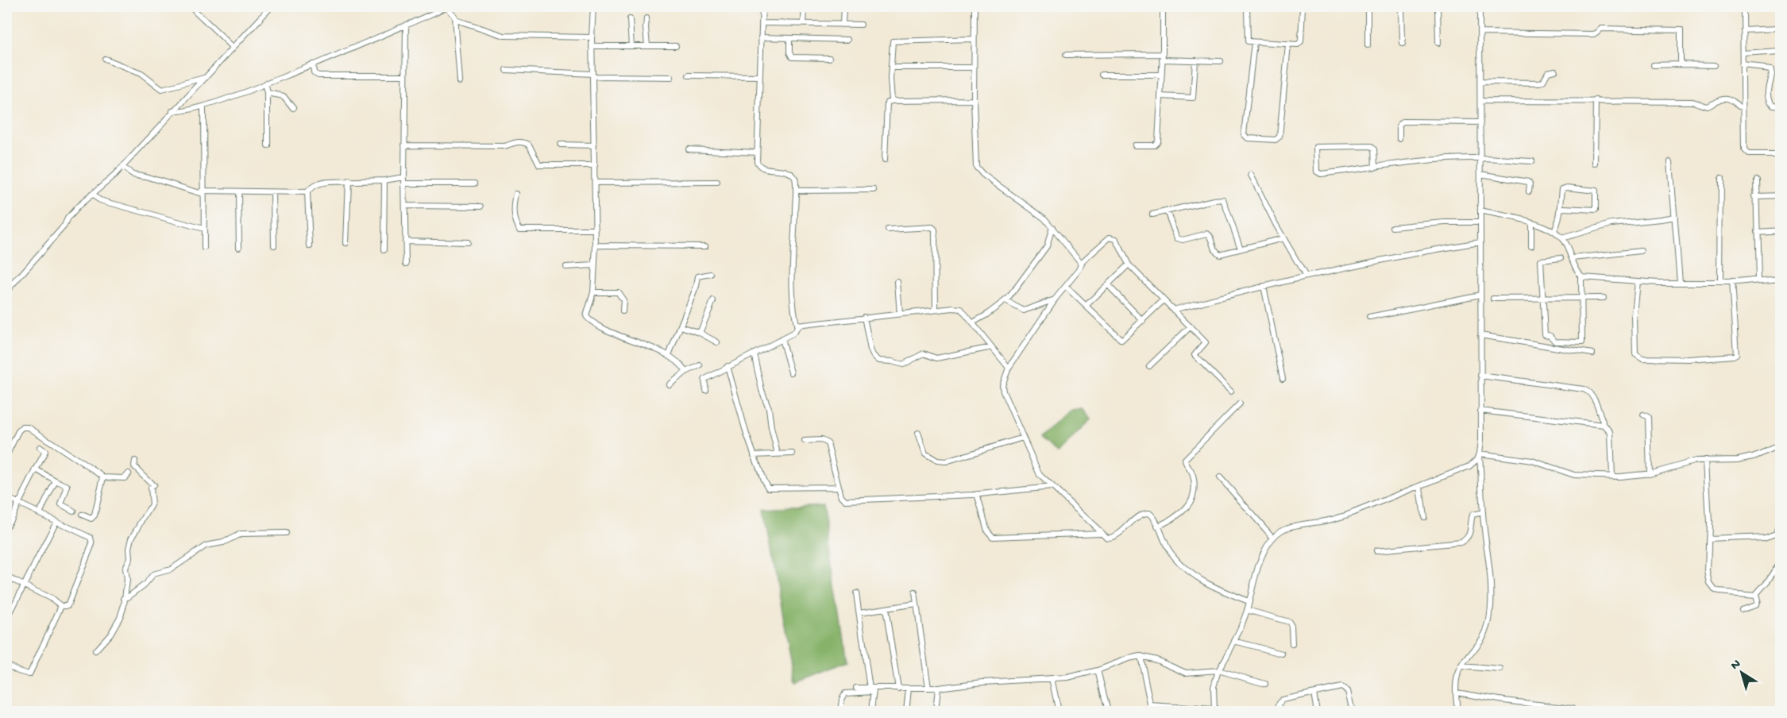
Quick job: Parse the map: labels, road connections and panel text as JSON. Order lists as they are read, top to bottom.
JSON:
{
  "north": "top left"
}
